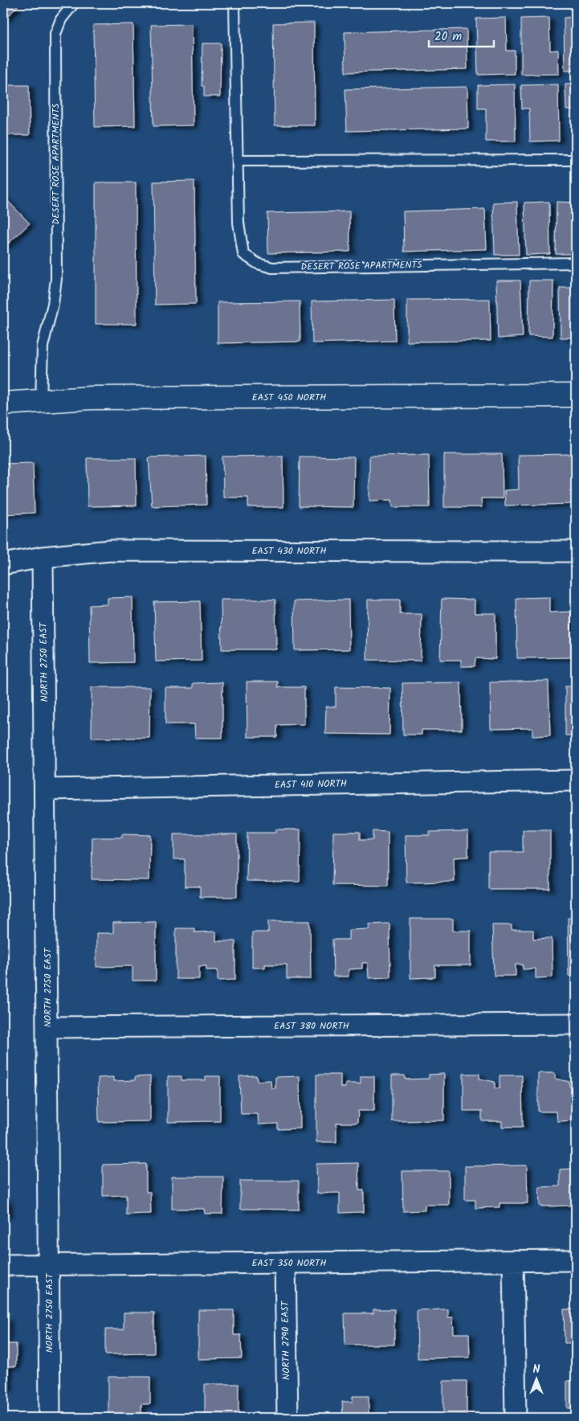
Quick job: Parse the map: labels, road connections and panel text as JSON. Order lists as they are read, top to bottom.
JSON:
{
  "streets": {
    "street": [
      "EAST 450 NORTH",
      "EAST 430 NORTH",
      "NORTH 2750 EAST",
      "EAST 410 NORTH",
      "EAST 380 NORTH",
      "EAST 350 NORTH",
      "NORTH 2790 EAST"
    ],
    "lane": ["DESERT ROSE APARTMENTS"]
  },
  "crossings": [
    ["DESERT ROSE APARTMENTS", "EAST 450 NORTH"],
    ["EAST 430 NORTH", "NORTH 2750 EAST"],
    ["NORTH 2750 EAST", "EAST 410 NORTH"],
    ["NORTH 2750 EAST", "EAST 380 NORTH"],
    ["NORTH 2750 EAST", "EAST 350 NORTH"],
    ["EAST 350 NORTH", "NORTH 2790 EAST"]
  ],
  "scale_bar": "20 m",
  "north": "top"
}
